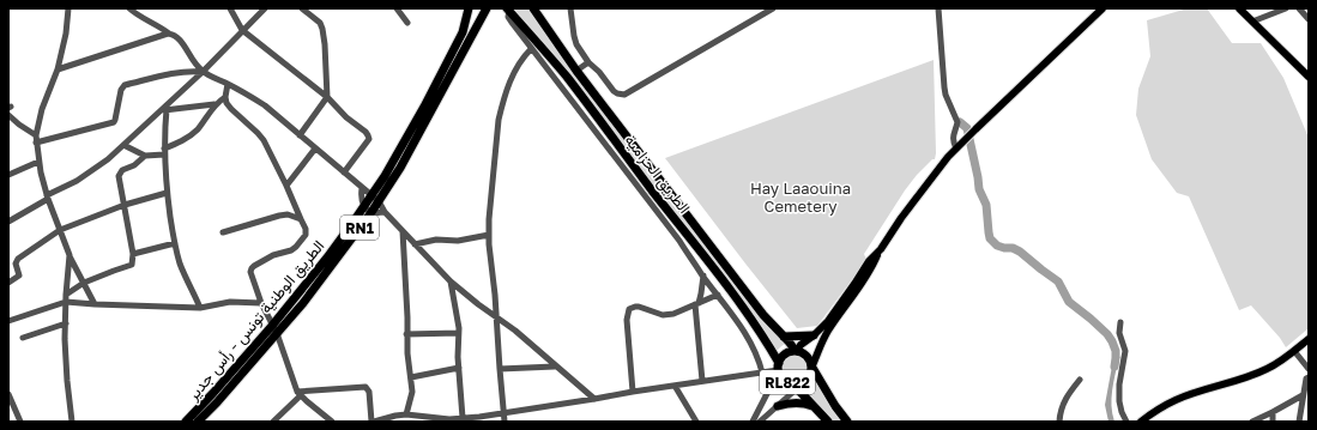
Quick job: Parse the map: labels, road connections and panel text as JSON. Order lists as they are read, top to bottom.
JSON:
{
  "streets": {
    "highway": [
      "الطريق الحزامية",
      "RN1",
      "الطريق الوطنية تونس - رأس جدير",
      "RL822"
    ]
  },
  "crossings": [
    ["الطريق الحزامية", "RL822"]
  ],
  "parks": ["Hay Laaouina Cemetery"]
}
